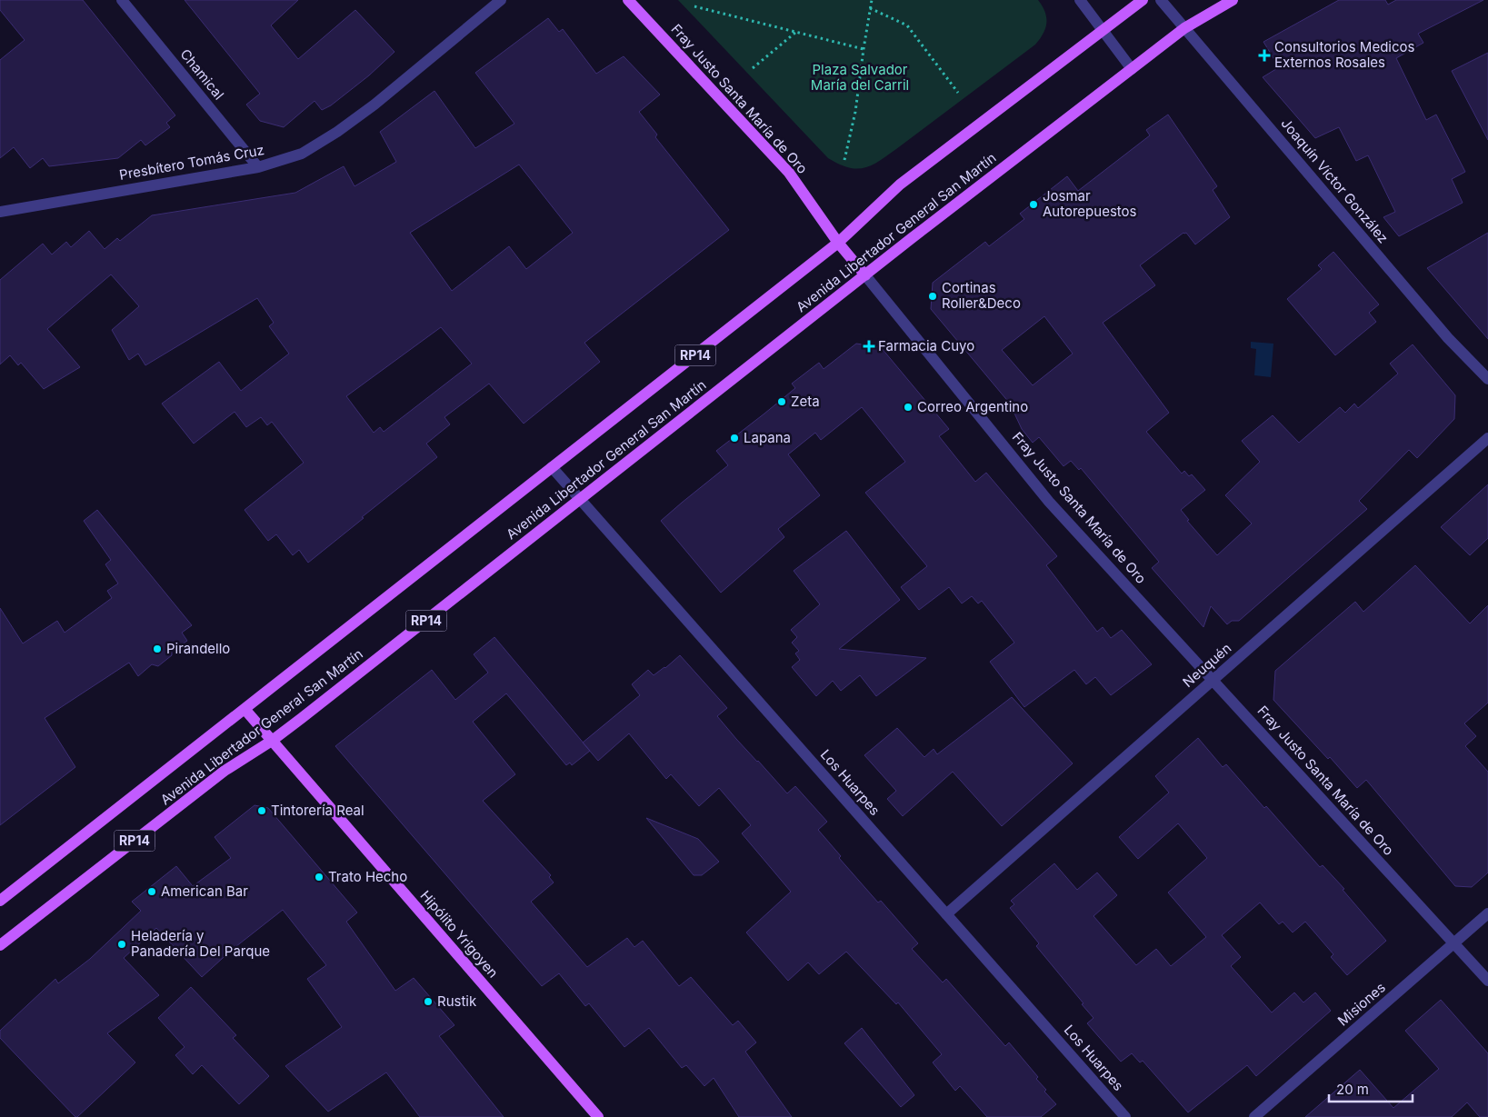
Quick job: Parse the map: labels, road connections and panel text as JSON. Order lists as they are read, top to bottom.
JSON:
{
  "streets": {
    "main road": [
      "Fray Justo Santa María de Oro",
      "Avenida Libertador General San Martín",
      "RP14",
      "Hipólito Yrigoyen"
    ],
    "street": [
      "Chamical",
      "Presbítero Tomás Cruz",
      "Joaquín Víctor González",
      "Neuquén",
      "Los Huarpes",
      "Misiones"
    ]
  },
  "crossings": [
    ["Chamical", "Presbítero Tomás Cruz"],
    ["Fray Justo Santa María de Oro", "Avenida Libertador General San Martín"],
    ["Fray Justo Santa María de Oro", "Neuquén"],
    ["Fray Justo Santa María de Oro", "Misiones"],
    ["Joaquín Víctor González", "Avenida Libertador General San Martín"],
    ["Avenida Libertador General San Martín", "Los Huarpes"],
    ["Avenida Libertador General San Martín", "Hipólito Yrigoyen"],
    ["Neuquén", "Los Huarpes"]
  ],
  "parks": ["Plaza Salvador María del Carril"],
  "places": {
    "health": ["Consultorios Medicos Externos Rosales", "Farmacia Cuyo"],
    "other": [
      "Josmar Autorepuestos",
      "Cortinas Roller&Deco",
      "Zeta",
      "Correo Argentino",
      "Lapana",
      "Pirandello",
      "Tintorería Real",
      "Trato Hecho",
      "American Bar",
      "Heladería y Panadería Del Parque",
      "Rustik"
    ]
  },
  "scale_bar": "20 m"
}
